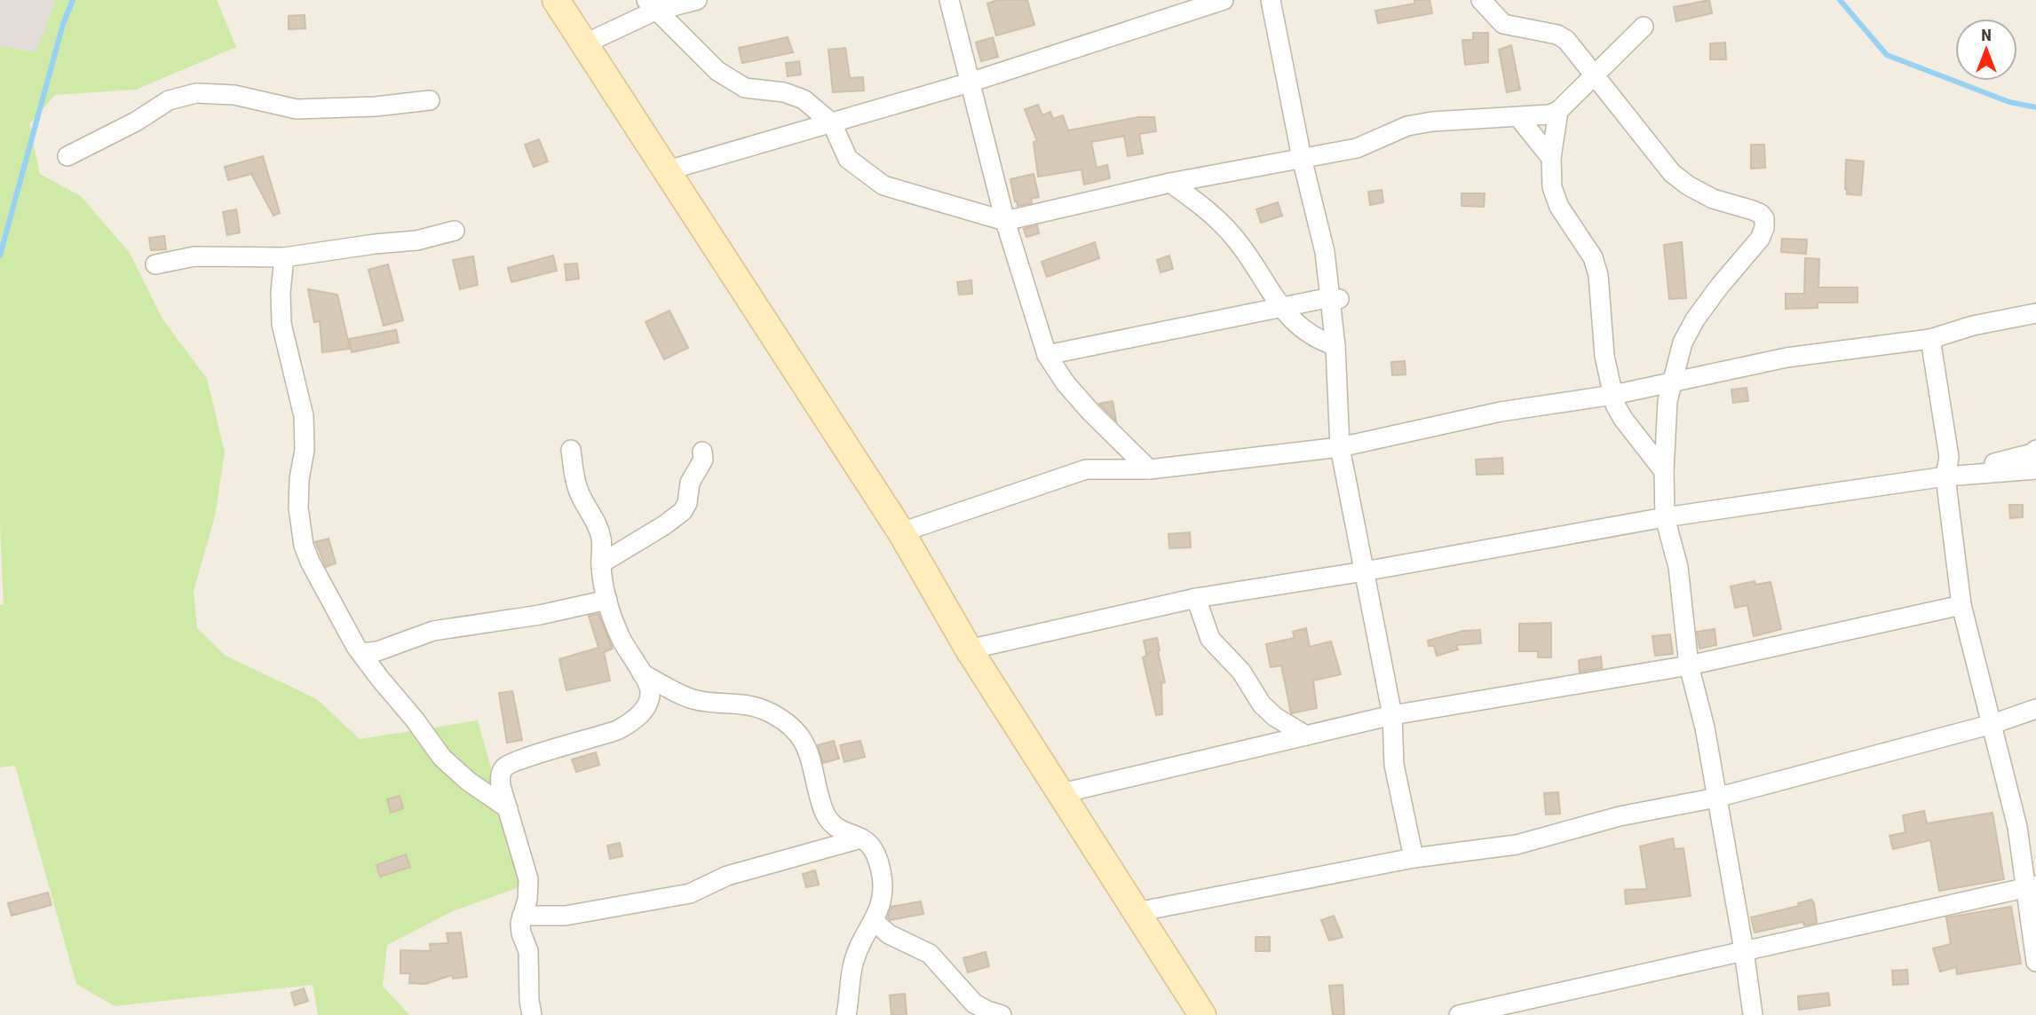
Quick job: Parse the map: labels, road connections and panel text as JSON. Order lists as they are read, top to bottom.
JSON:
{
  "north": "top"
}
